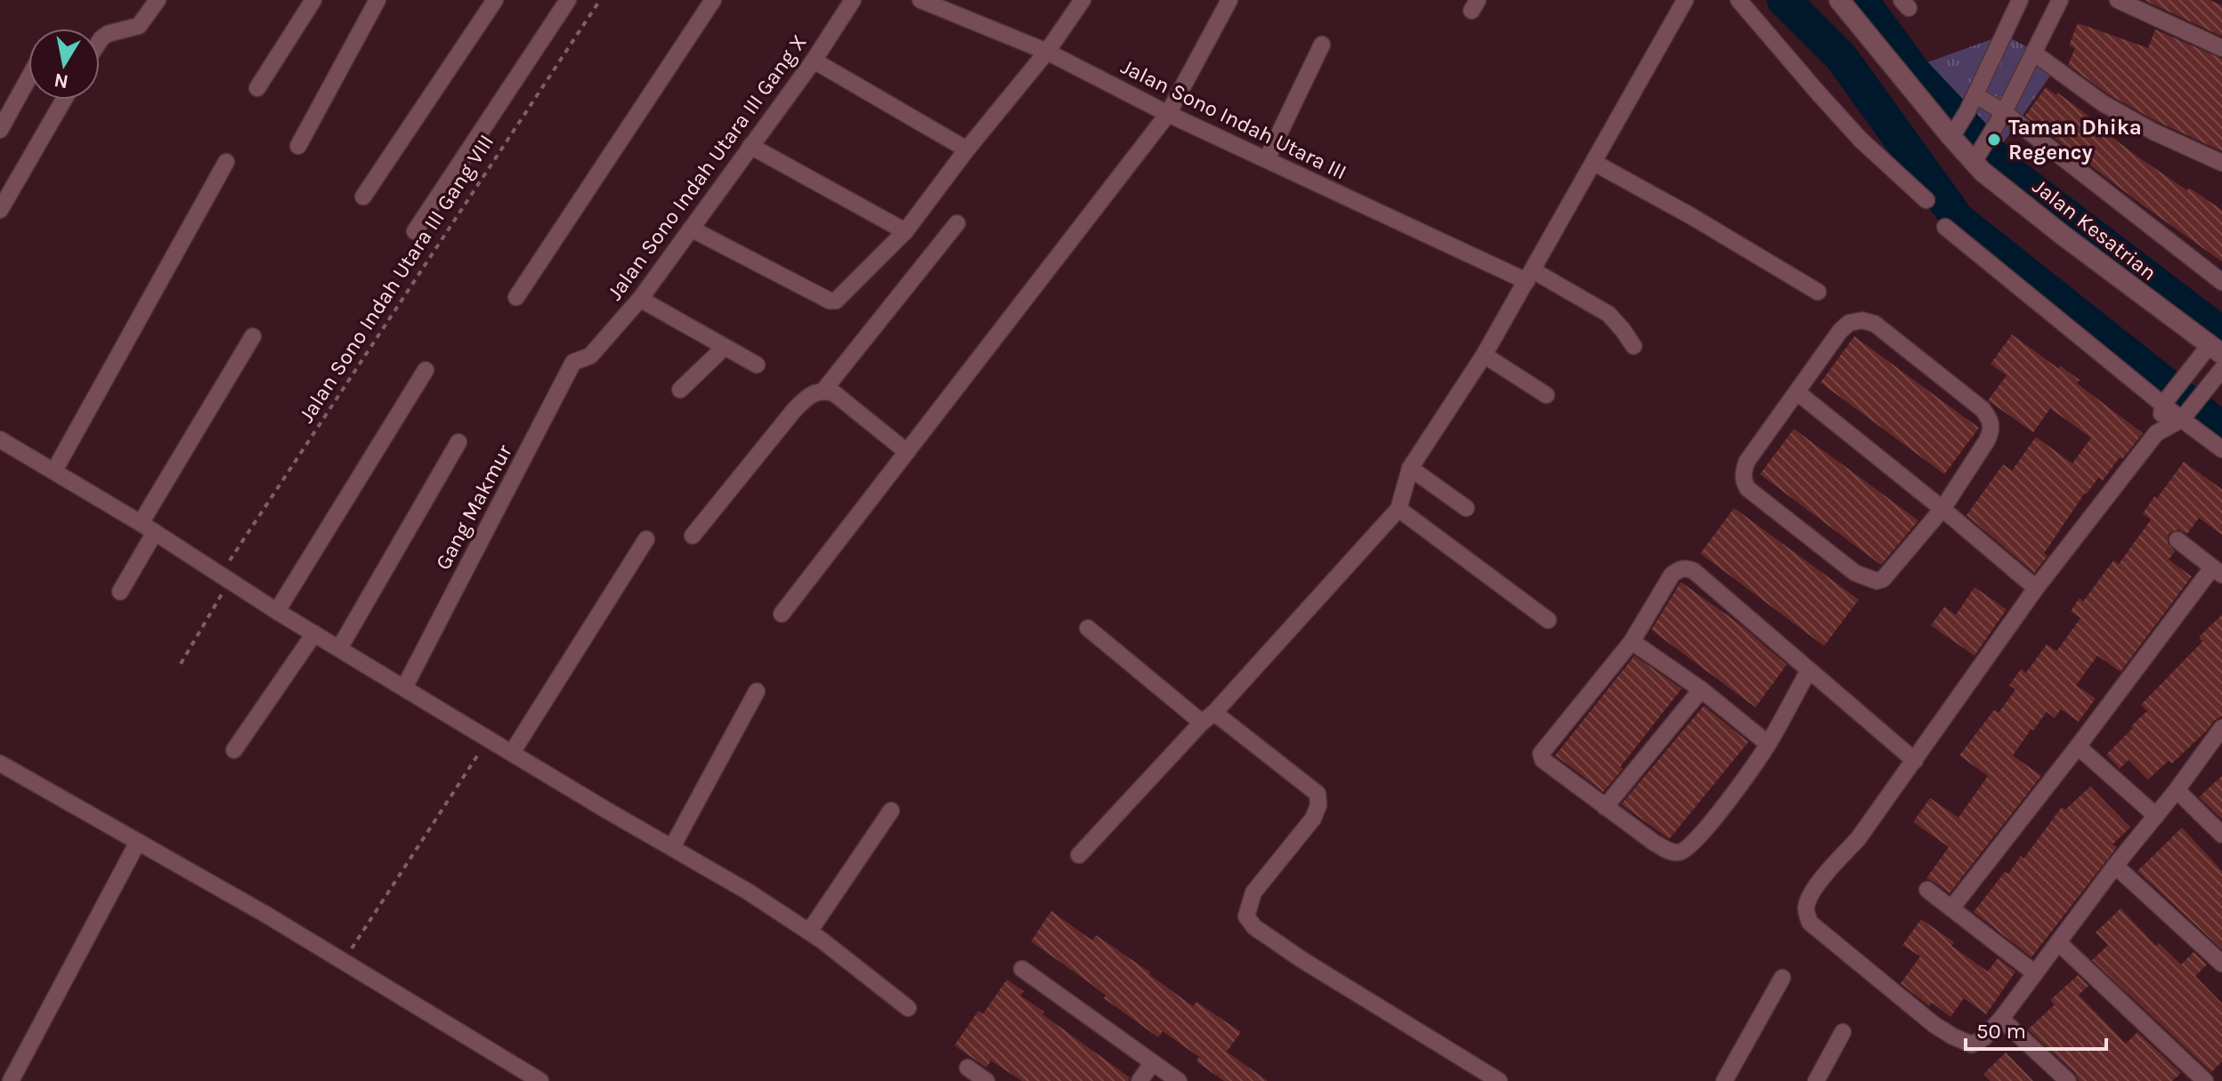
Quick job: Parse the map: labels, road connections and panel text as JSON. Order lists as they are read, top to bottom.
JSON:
{
  "streets": {
    "street": [
      "Jalan Sono Indah Utara III",
      "Jalan Sono Indah Utara III Gang X",
      "Jalan Kesatrian",
      "Gang Makmur"
    ],
    "path": ["Jalan Sono Indah Utara III Gang VIII"]
  },
  "crossings": [
    ["Jalan Sono Indah Utara III Gang X", "Gang Makmur"]
  ],
  "places": ["Taman Dhika Regency"],
  "scale_bar": "50 m",
  "north": "bottom"
}
